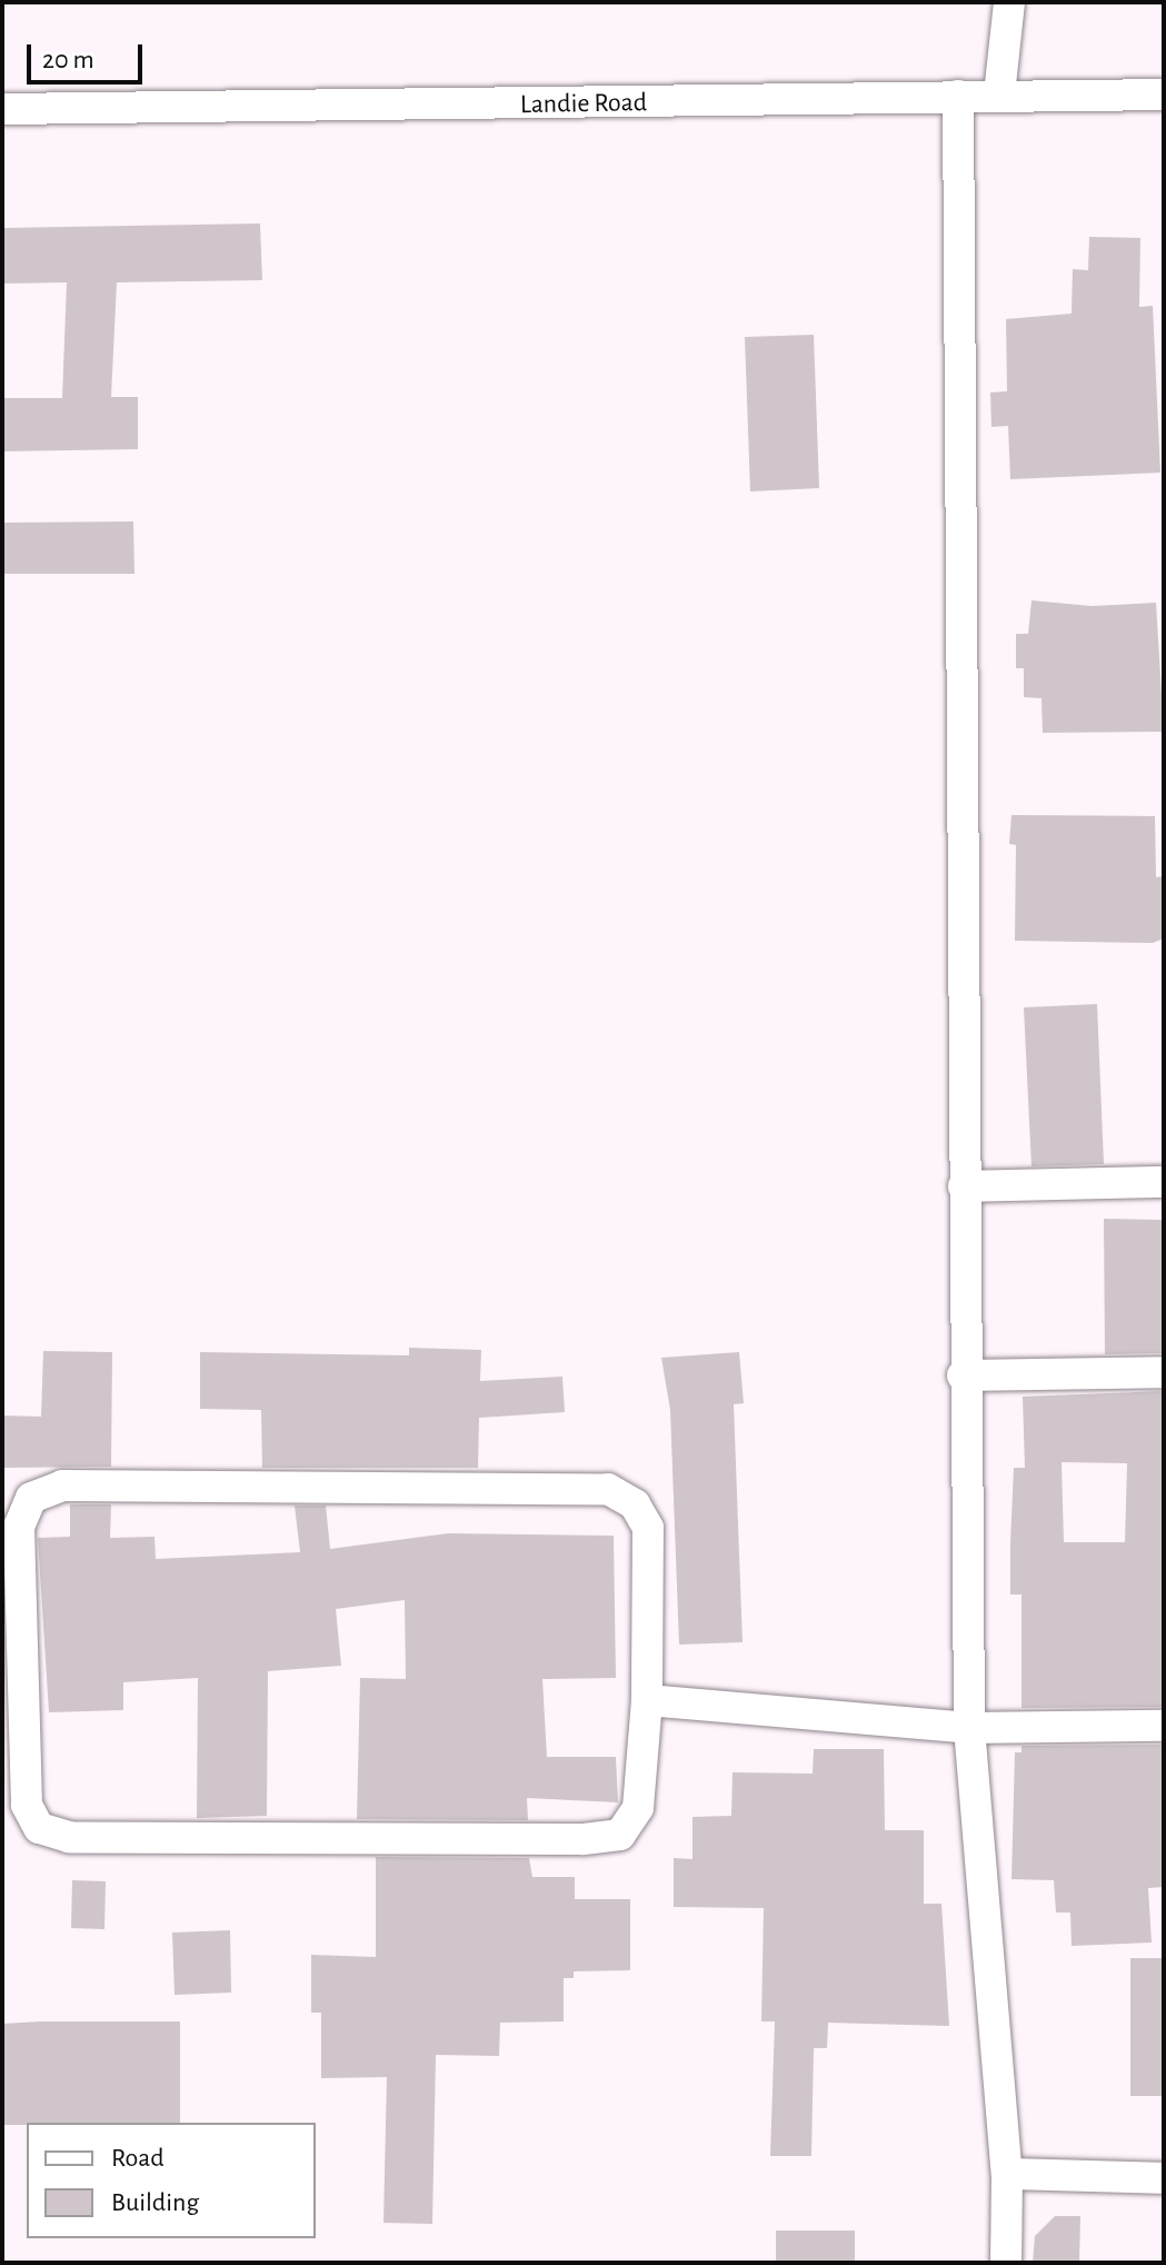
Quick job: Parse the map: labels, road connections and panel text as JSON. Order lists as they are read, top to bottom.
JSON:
{
  "streets": {
    "street": ["Landie Road"]
  },
  "legend": ["Road", "Building"],
  "scale_bar": "20 m"
}
